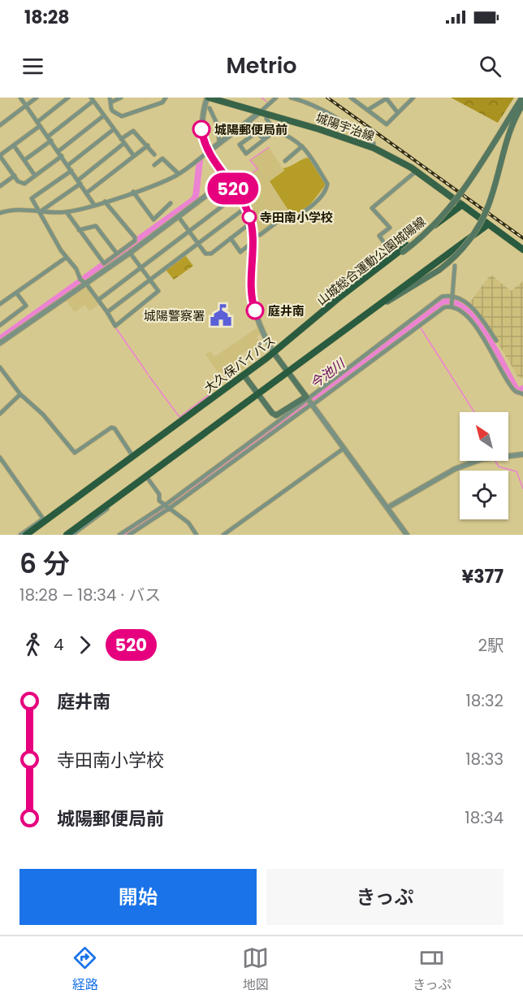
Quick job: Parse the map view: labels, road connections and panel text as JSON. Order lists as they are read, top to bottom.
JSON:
{
  "streets": {
    "highway": ["大久保バイパス"],
    "main road": ["城陽宇治線", "山城総合運動公園城陽線"]
  },
  "crossings": [
    ["城陽宇治線", "大久保バイパス"],
    ["山城総合運動公園城陽線", "大久保バイパス"]
  ],
  "water": ["今池川"],
  "places": {
    "other": ["城陽郵便局前", "寺田南小学校", "庭井南"],
    "public building": ["城陽警察署"]
  },
  "lines": ["bus line 520"],
  "north": "top left",
  "page": {
    "status": "18:28",
    "header": "Metrio",
    "on_map": "520",
    "heading": ["6 分", "18:28 – 18:34 · バス", "¥377"],
    "legs": ["4", "520", "2駅"],
    "list": [
      {
        "name": "庭井南",
        "value": "18:32"
      },
      {
        "name": "寺田南小学校",
        "value": "18:33"
      },
      {
        "name": "城陽郵便局前",
        "value": "18:34"
      }
    ],
    "buttons": ["開始", "きっぷ"],
    "tabs": ["経路", "地図", "きっぷ"]
  }
}
